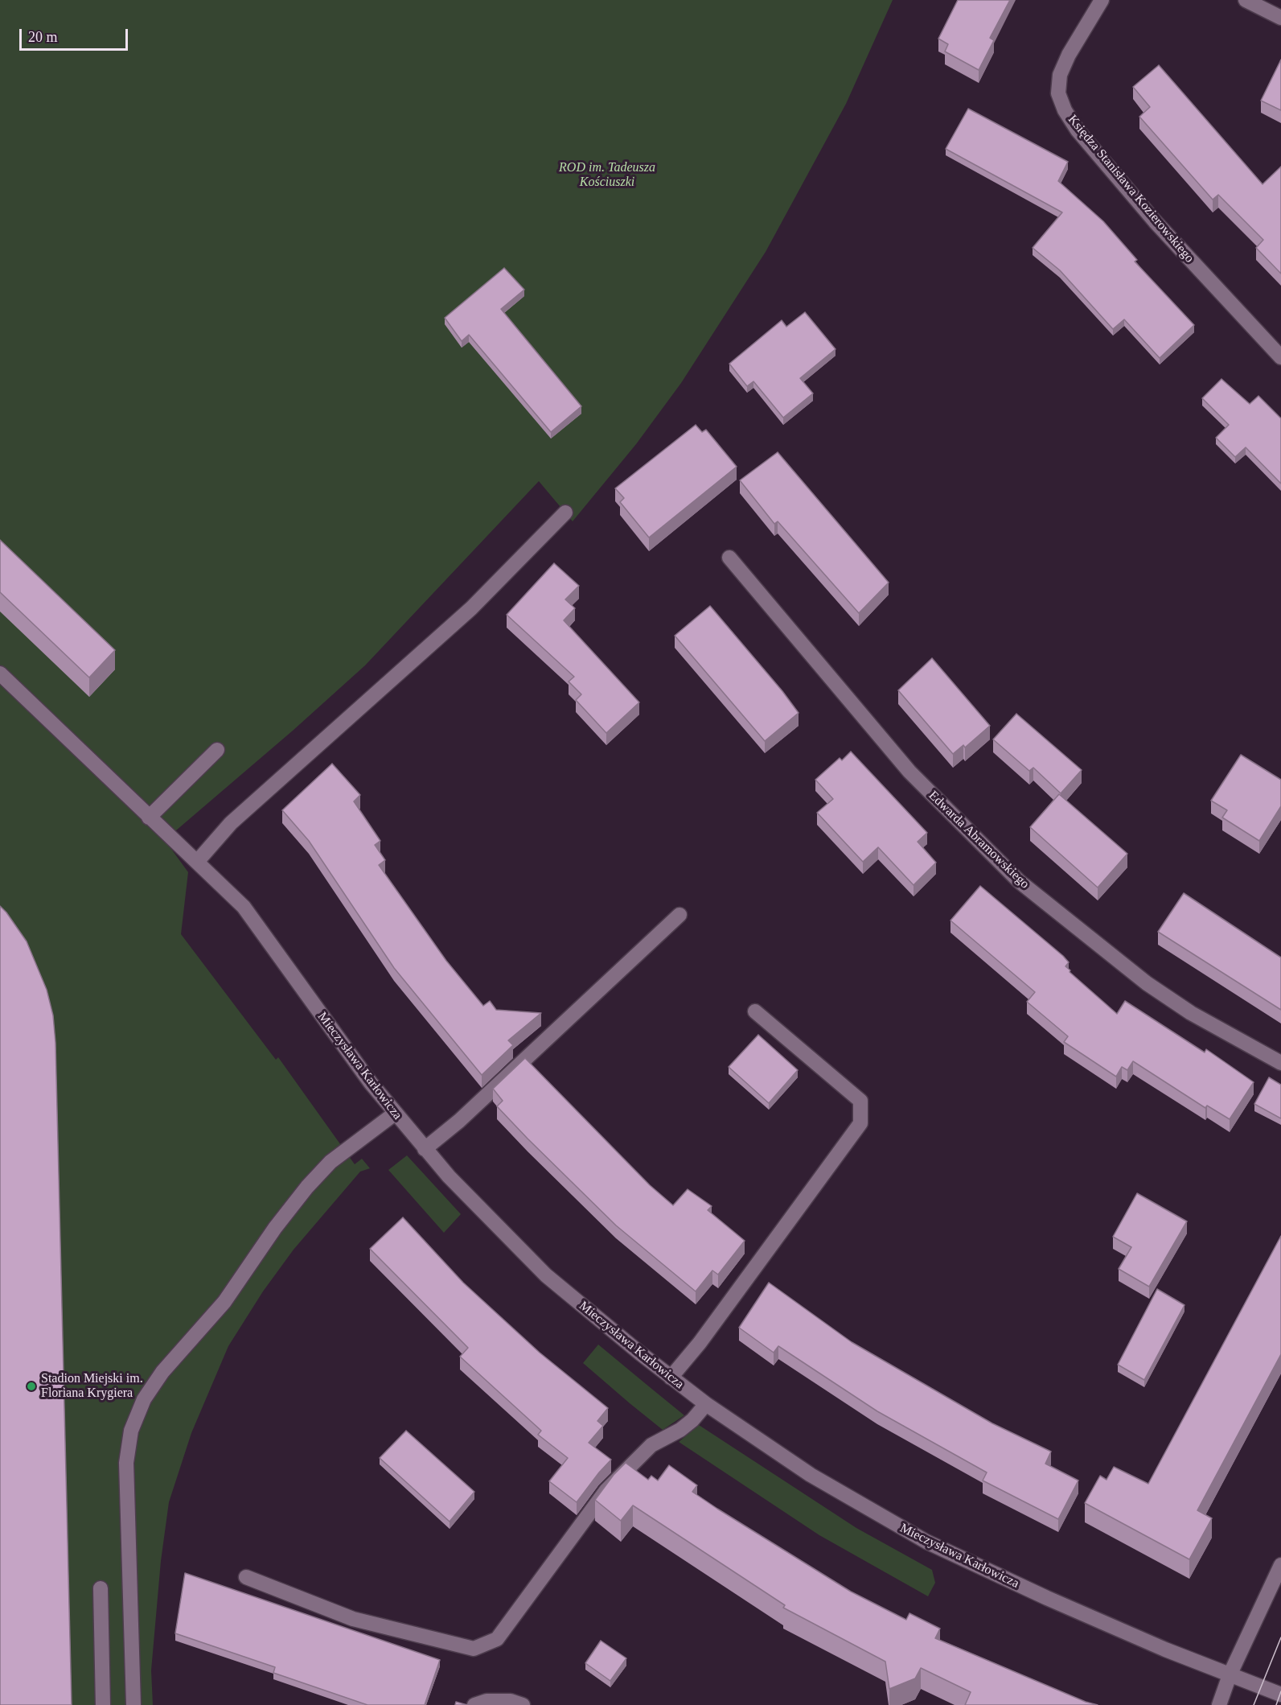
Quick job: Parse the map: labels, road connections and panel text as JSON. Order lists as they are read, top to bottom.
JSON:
{
  "streets": {
    "street": ["Księdza Stanisława Kozierowskiego", "Edwarda Abramowskiego", "Mieczysława Karłowicza"]
  },
  "parks": ["ROD im. Tadeusza Kościuszki"],
  "places": ["Stadion Miejski im. Floriana Krygiera"],
  "scale_bar": "20 m"
}
